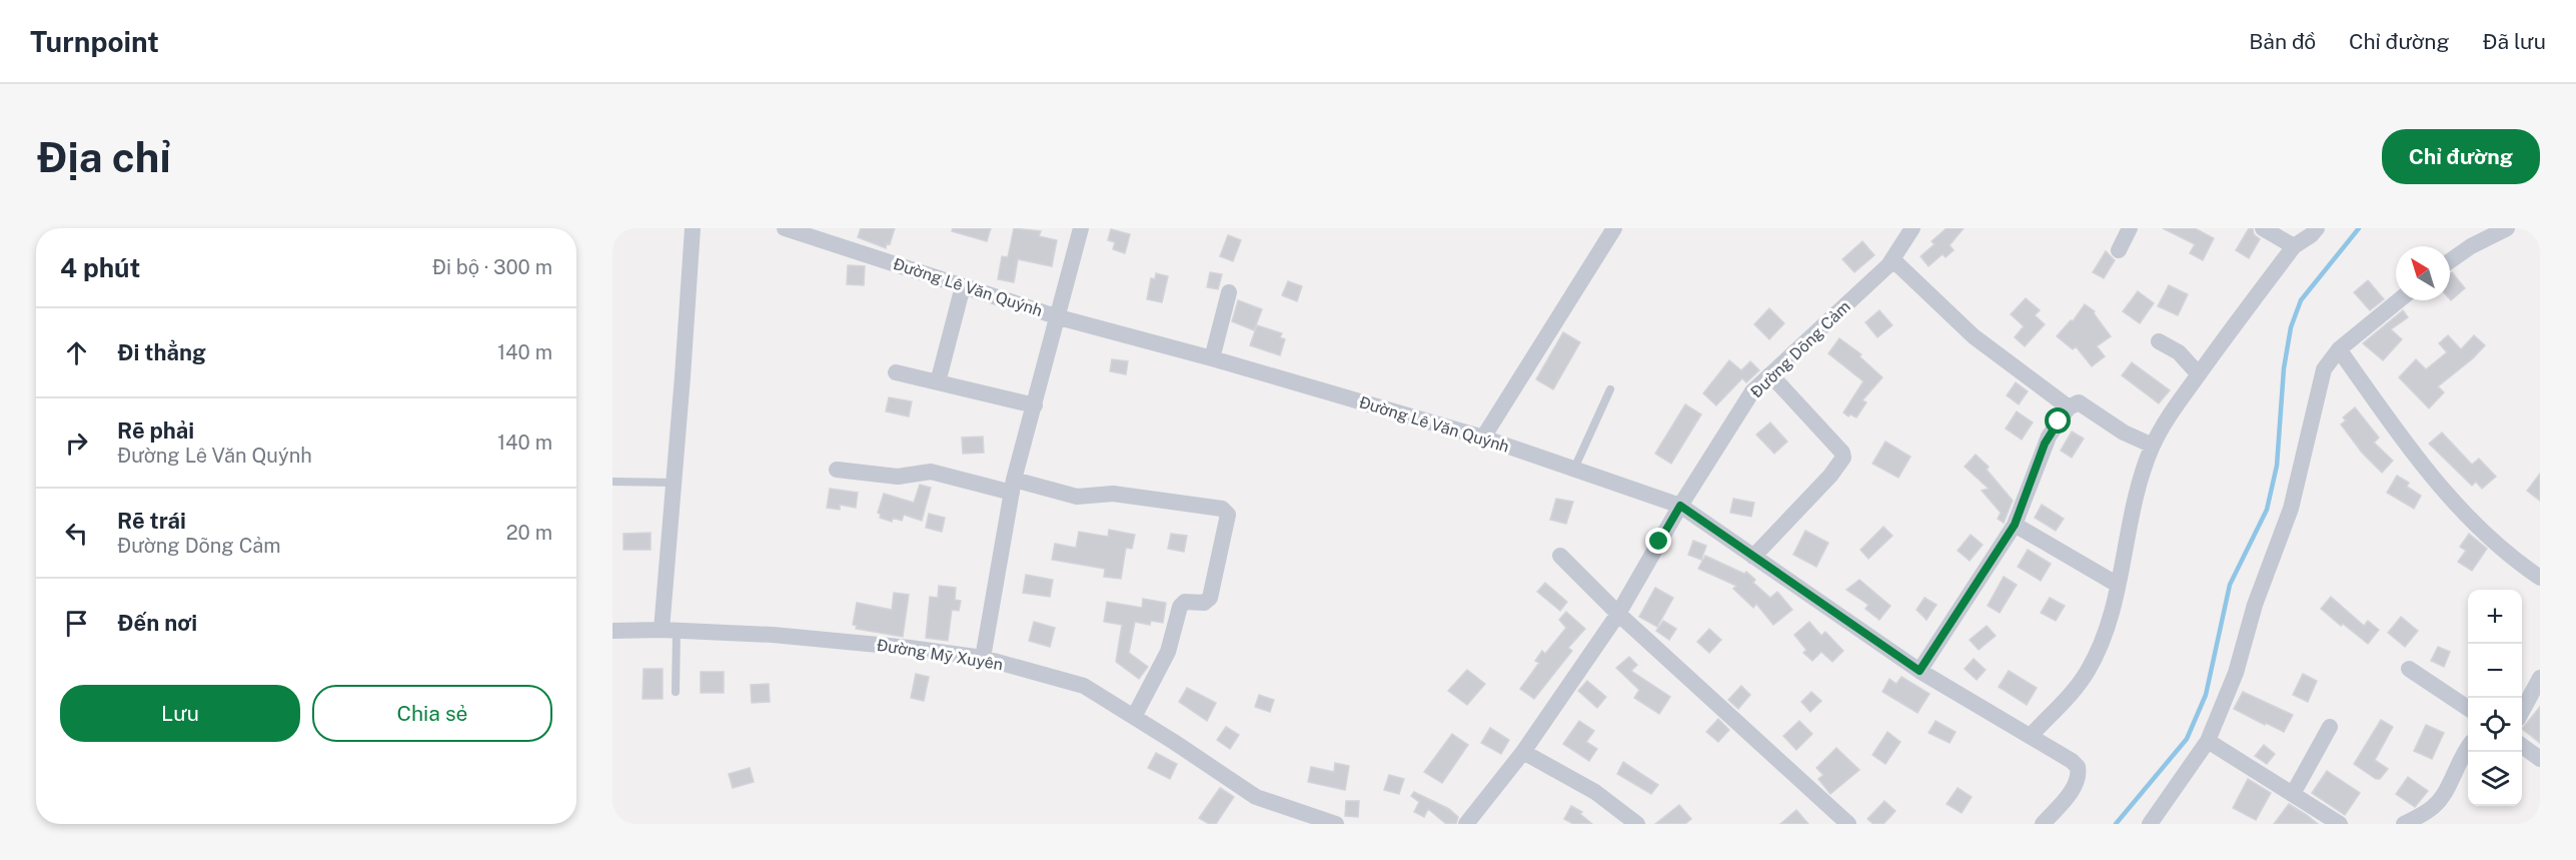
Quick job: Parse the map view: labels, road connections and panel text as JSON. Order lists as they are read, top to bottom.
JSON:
{
  "streets": {
    "street": ["Đường Lê Văn Quýnh", "Đường Dõng Cảm", "Đường Mỹ Xuyên"]
  },
  "crossings": [
    ["Đường Lê Văn Quýnh", "Đường Dõng Cảm"]
  ],
  "north": "top left",
  "page": {
    "header": "Turnpoint",
    "nav": ["Bản đồ", "Chỉ đường", "Đã lưu"],
    "buttons": [
      "Chỉ đường",
      ["Lưu", "Chia sẻ"]
    ],
    "title": "Địa chỉ",
    "heading": ["4 phút", "Đi bộ · 300 m"],
    "list": [
      ["Đi thẳng", "140 m"],
      ["Rẽ phải", "Đường Lê Văn Quýnh", "140 m"],
      ["Rẽ trái", "Đường Dõng Cảm", "20 m"],
      "Đến nơi"
    ],
    "map_buttons": ["+", "−"]
  }
}
